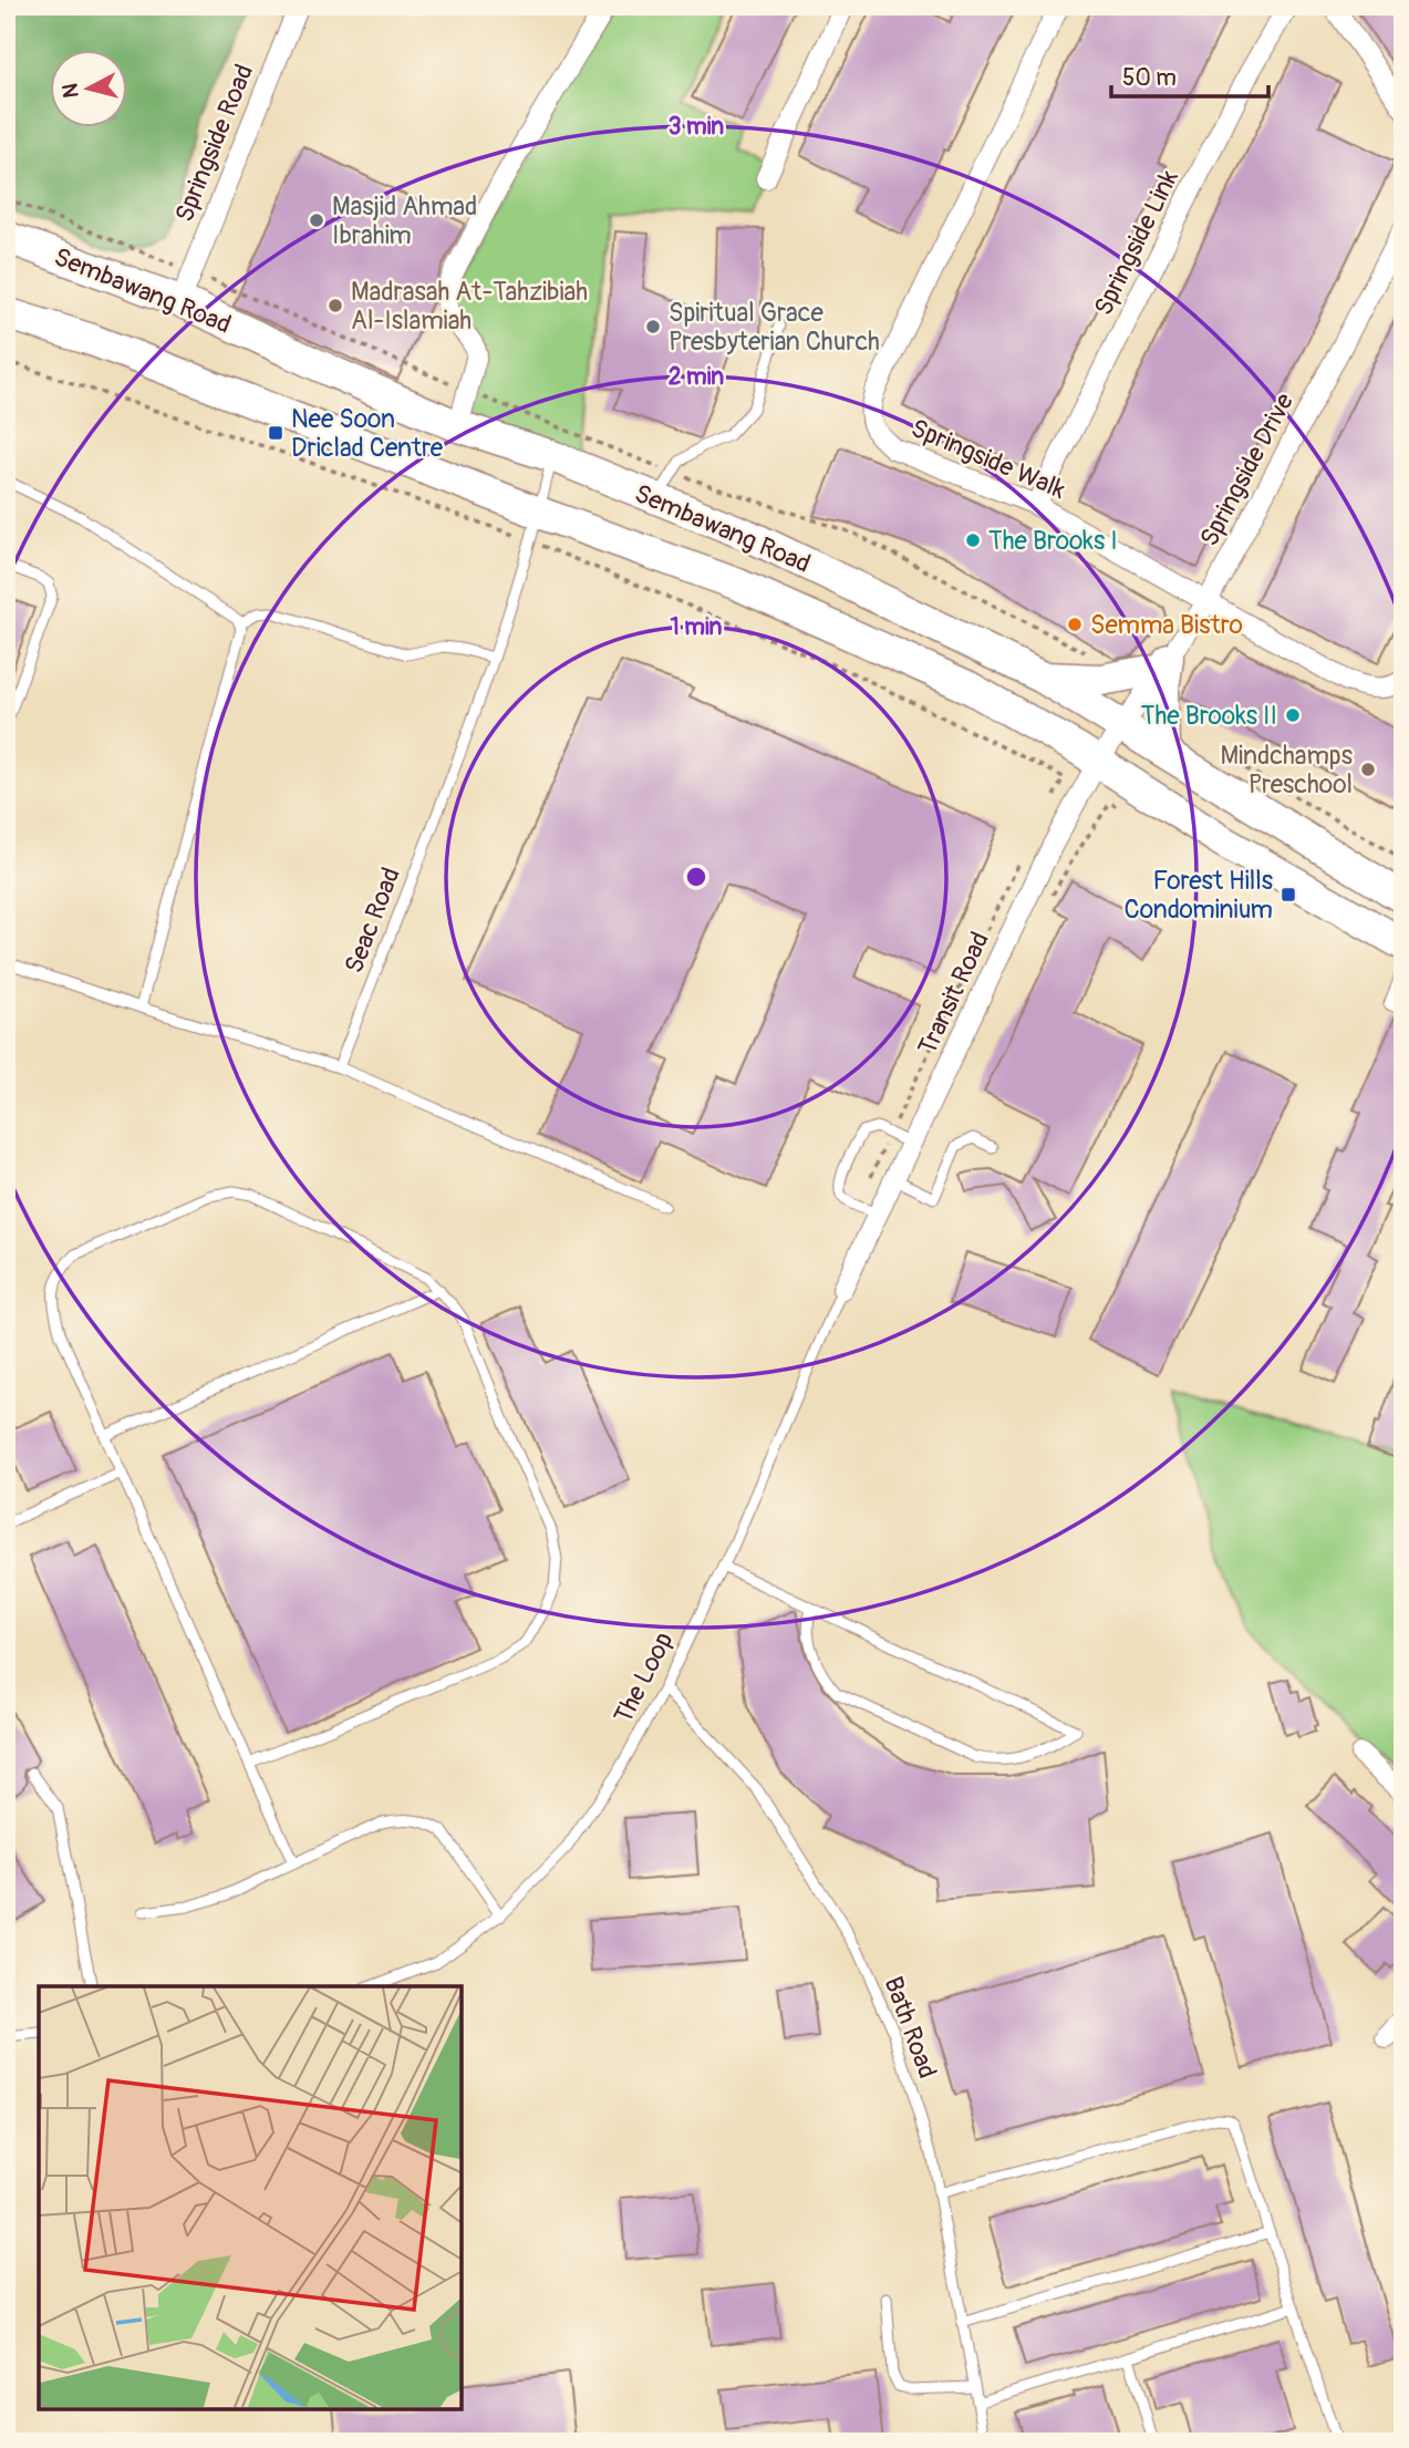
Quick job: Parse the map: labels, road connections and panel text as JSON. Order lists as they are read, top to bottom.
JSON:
{
  "streets": {
    "main road": ["Sembawang Road"],
    "street": [
      "Springside Road",
      "Springside Link",
      "Springside Walk",
      "Springside Drive",
      "Transit Road"
    ],
    "lane": ["Seac Road", "The Loop", "Bath Road"]
  },
  "crossings": [
    ["Springside Road", "Sembawang Road"],
    ["Springside Link", "Springside Walk"],
    ["Sembawang Road", "Springside Drive"],
    ["Sembawang Road", "Seac Road"],
    ["Sembawang Road", "Transit Road"],
    ["Springside Walk", "Springside Drive"],
    ["Springside Drive", "Transit Road"],
    ["Transit Road", "The Loop"],
    ["The Loop", "Bath Road"]
  ],
  "places": {
    "other": [
      "Masjid Ahmad Ibrahim",
      "Madrasah At-Tahzibiah Al-Islamiah",
      "Spiritual Grace Presbyterian Church",
      "The Brooks I",
      "Semma Bistro",
      "The Brooks II",
      "Mindchamps Preschool"
    ],
    "transit": ["Nee Soon Driclad Centre", "Forest Hills Condominium"]
  },
  "scale_bar": "50 m",
  "north": "left",
  "rings": ["3 min", "2 min", "1 min"]
}
